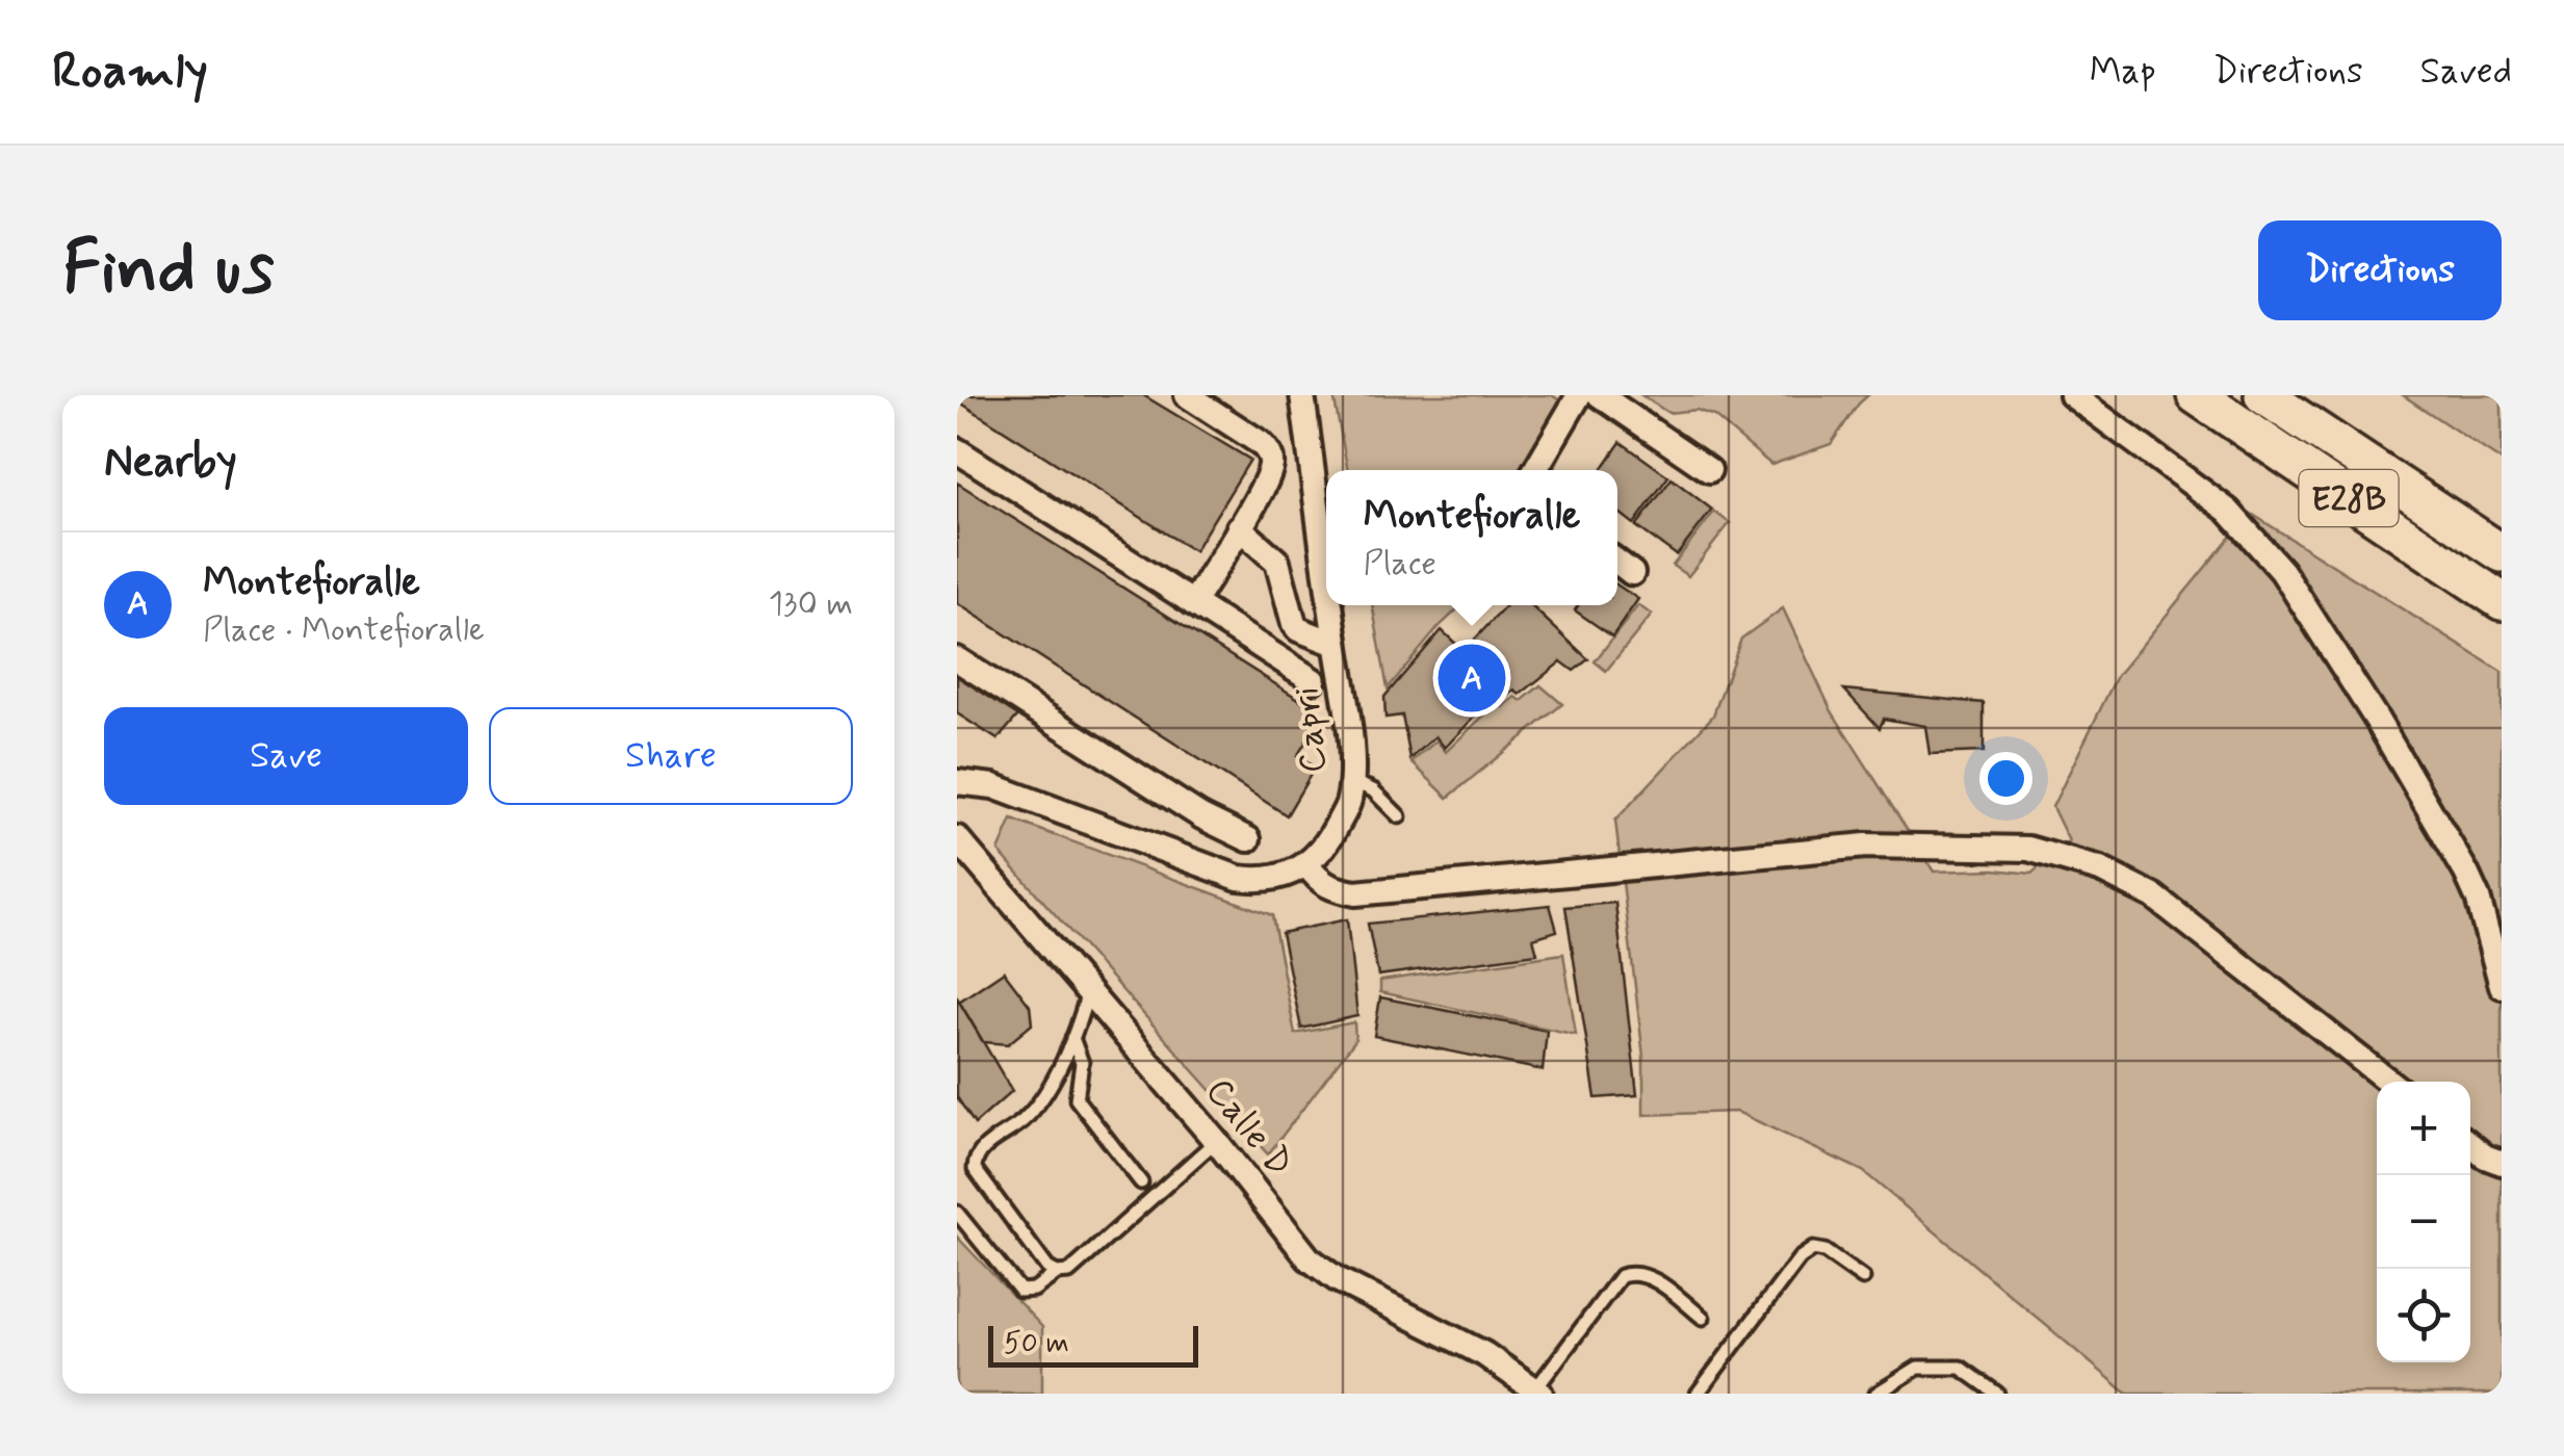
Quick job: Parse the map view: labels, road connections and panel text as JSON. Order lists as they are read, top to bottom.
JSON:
{
  "streets": {
    "main road": ["E28B"],
    "street": ["Capri", "Calle D"]
  },
  "scale_bar": "50 m",
  "page": {
    "header": "Roamly",
    "nav": ["Map", "Directions", "Saved"],
    "buttons": [
      "Directions",
      ["Save", "Share"]
    ],
    "title": "Find us",
    "heading": "Nearby",
    "popup": ["Montefioralle", "Place"],
    "list": [
      {
        "mark": "A",
        "name": "Montefioralle",
        "note": "Place · Montefioralle",
        "value": "130 m"
      }
    ],
    "pins": "A",
    "map_buttons": ["+", "−"],
    "scale": "50 m"
  }
}
